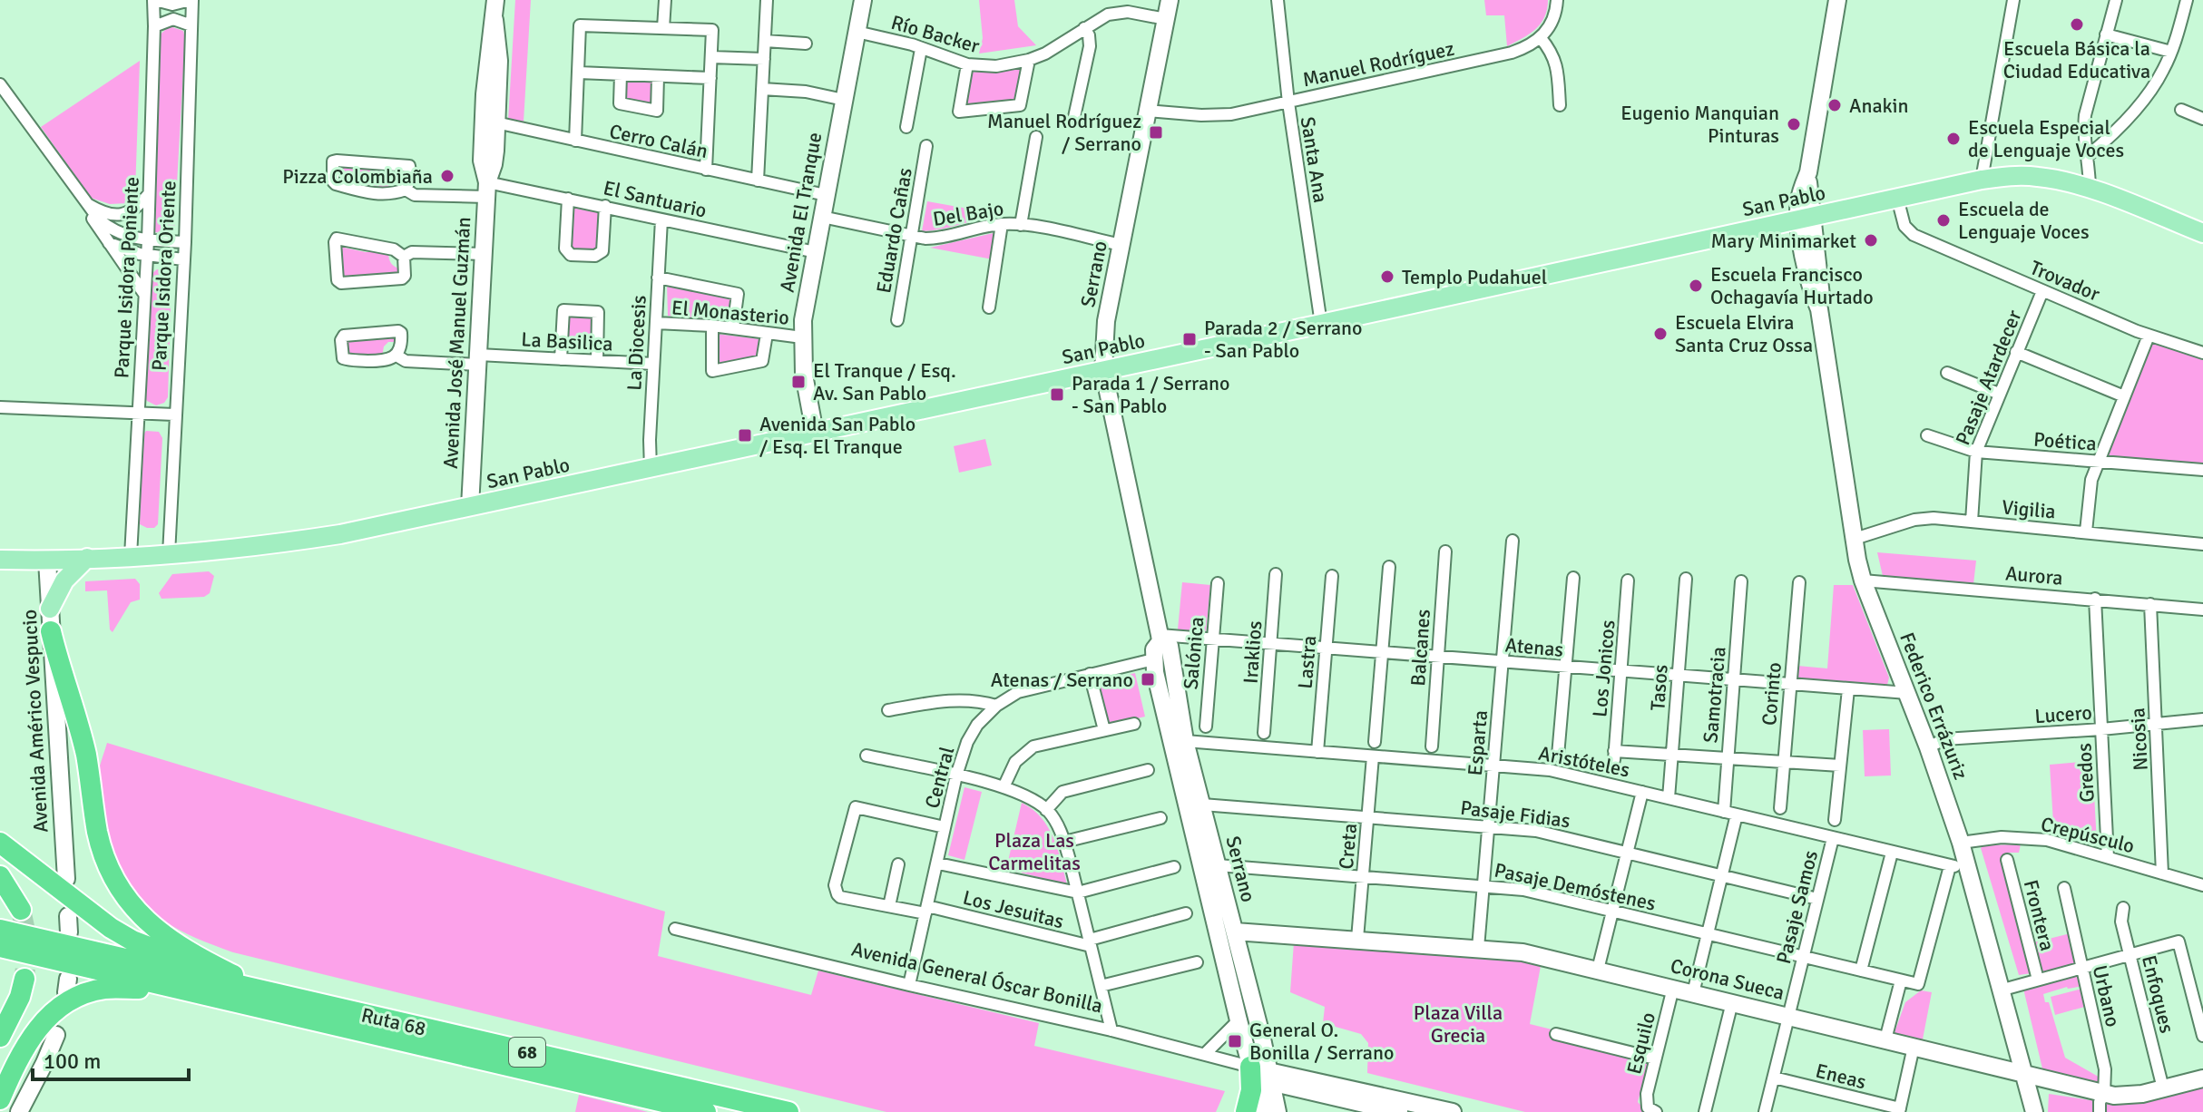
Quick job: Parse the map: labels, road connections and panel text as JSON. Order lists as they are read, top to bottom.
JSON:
{
  "streets": {
    "highway": ["Ruta 68", "68"],
    "main road": ["San Pablo"],
    "street": [
      "Río Backer",
      "Manuel Rodríguez",
      "Cerro Calán",
      "Santa Ana",
      "El Santuario",
      "Avenida El Tranque",
      "Del Bajo",
      "Eduardo Cañas",
      "Serrano",
      "Parque Isidora Oriente",
      "Parque Isidora Poniente",
      "Trovador",
      "El Monasterio",
      "La Basilica",
      "Avenida José Manuel Guzmán",
      "La Diocesis",
      "Pasaje Atardecer",
      "Poética",
      "Vigilia",
      "Aurora",
      "Atenas",
      "Balcanes",
      "Iraklios",
      "Salónica",
      "Lastra",
      "Los Jonicos",
      "Tasos",
      "Corinto",
      "Samotracia",
      "Federico Errázuriz",
      "Lucero",
      "Avenida Américo Vespucio",
      "Nicosia",
      "Esparta",
      "Aristóteles",
      "Gredos",
      "Central",
      "Pasaje Fidias",
      "Crepúsculo",
      "Creta",
      "Pasaje Demóstenes",
      "Pasaje Samos",
      "Los Jesuitas",
      "Frontera",
      "Avenida General Óscar Bonilla",
      "Corona Sueca",
      "Enfoques",
      "Urbano",
      "Esquilo",
      "Eneas"
    ]
  },
  "crossings": [
    ["Río Backer", "Avenida El Tranque"],
    ["Río Backer", "Serrano"],
    ["Manuel Rodríguez", "Santa Ana"],
    ["Manuel Rodríguez", "Serrano"],
    ["Cerro Calán", "Avenida El Tranque"],
    ["Cerro Calán", "Avenida José Manuel Guzmán"],
    ["Santa Ana", "San Pablo"],
    ["El Santuario", "Avenida El Tranque"],
    ["El Santuario", "Avenida José Manuel Guzmán"],
    ["El Santuario", "La Diocesis"],
    ["San Pablo", "Avenida El Tranque"],
    ["San Pablo", "Serrano"],
    ["San Pablo", "Parque Isidora Oriente"],
    ["San Pablo", "Parque Isidora Poniente"],
    ["San Pablo", "Trovador"],
    ["San Pablo", "Avenida José Manuel Guzmán"],
    ["San Pablo", "La Diocesis"],
    ["San Pablo", "Federico Errázuriz"],
    ["San Pablo", "Avenida Américo Vespucio"],
    ["Avenida El Tranque", "Del Bajo"],
    ["Avenida El Tranque", "El Monasterio"],
    ["Del Bajo", "Eduardo Cañas"],
    ["Del Bajo", "Serrano"],
    ["Serrano", "Atenas"],
    ["Serrano", "Aristóteles"],
    ["Serrano", "Central"],
    ["Serrano", "Pasaje Fidias"],
    ["Serrano", "Pasaje Demóstenes"],
    ["Serrano", "Avenida General Óscar Bonilla"],
    ["Serrano", "Corona Sueca"],
    ["Trovador", "Pasaje Atardecer"],
    ["El Monasterio", "La Diocesis"],
    ["La Basilica", "Avenida José Manuel Guzmán"],
    ["La Basilica", "La Diocesis"],
    ["Pasaje Atardecer", "Poética"],
    ["Pasaje Atardecer", "Vigilia"],
    ["Vigilia", "Federico Errázuriz"],
    ["Aurora", "Federico Errázuriz"],
    ["Aurora", "Nicosia"],
    ["Aurora", "Gredos"],
    ["Atenas", "Balcanes"],
    ["Atenas", "Iraklios"],
    ["Atenas", "Salónica"],
    ["Atenas", "Lastra"],
    ["Atenas", "Los Jonicos"],
    ["Atenas", "Tasos"],
    ["Atenas", "Corinto"],
    ["Atenas", "Samotracia"],
    ["Atenas", "Federico Errázuriz"],
    ["Atenas", "Esparta"],
    ["Lastra", "Aristóteles"],
    ["Los Jonicos", "Tasos"],
    ["Tasos", "Aristóteles"],
    ["Samotracia", "Aristóteles"],
    ["Federico Errázuriz", "Lucero"],
    ["Federico Errázuriz", "Aristóteles"],
    ["Federico Errázuriz", "Crepúsculo"],
    ["Federico Errázuriz", "Corona Sueca"],
    ["Lucero", "Nicosia"],
    ["Lucero", "Gredos"],
    ["Nicosia", "Crepúsculo"],
    ["Esparta", "Aristóteles"],
    ["Esparta", "Pasaje Fidias"],
    ["Esparta", "Pasaje Demóstenes"],
    ["Esparta", "Corona Sueca"],
    ["Aristóteles", "Creta"],
    ["Aristóteles", "Pasaje Demóstenes"],
    ["Aristóteles", "Pasaje Samos"],
    ["Gredos", "Crepúsculo"],
    ["Central", "Los Jesuitas"],
    ["Central", "Avenida General Óscar Bonilla"],
    ["Pasaje Fidias", "Creta"],
    ["Pasaje Fidias", "Pasaje Samos"],
    ["Creta", "Pasaje Demóstenes"],
    ["Creta", "Corona Sueca"],
    ["Pasaje Demóstenes", "Pasaje Samos"],
    ["Pasaje Samos", "Corona Sueca"],
    ["Pasaje Samos", "Eneas"],
    ["Corona Sueca", "Enfoques"],
    ["Corona Sueca", "Urbano"],
    ["Corona Sueca", "Esquilo"]
  ],
  "parks": ["Plaza Las Carmelitas", "Plaza Villa Grecia"],
  "places": {
    "other": [
      "Escuela Básica la Ciudad Educativa",
      "Anakin",
      "Eugenio Manquian Pinturas",
      "Escuela Especial de Lenguaje Voces",
      "Pizza Colombiaña",
      "Escuela de Lenguaje Voces",
      "Mary Minimarket",
      "Templo Pudahuel",
      "Escuela Francisco Ochagavía Hurtado",
      "Escuela Elvira Santa Cruz Ossa"
    ],
    "transit": [
      "Manuel Rodríguez / Serrano",
      "Parada 2 / Serrano - San Pablo",
      "El Tranque / Esq. Av. San Pablo",
      "Parada 1 / Serrano - San Pablo",
      "Avenida San Pablo / Esq. El Tranque",
      "Atenas / Serrano",
      "General O. Bonilla / Serrano"
    ]
  },
  "scale_bar": "100 m"
}
